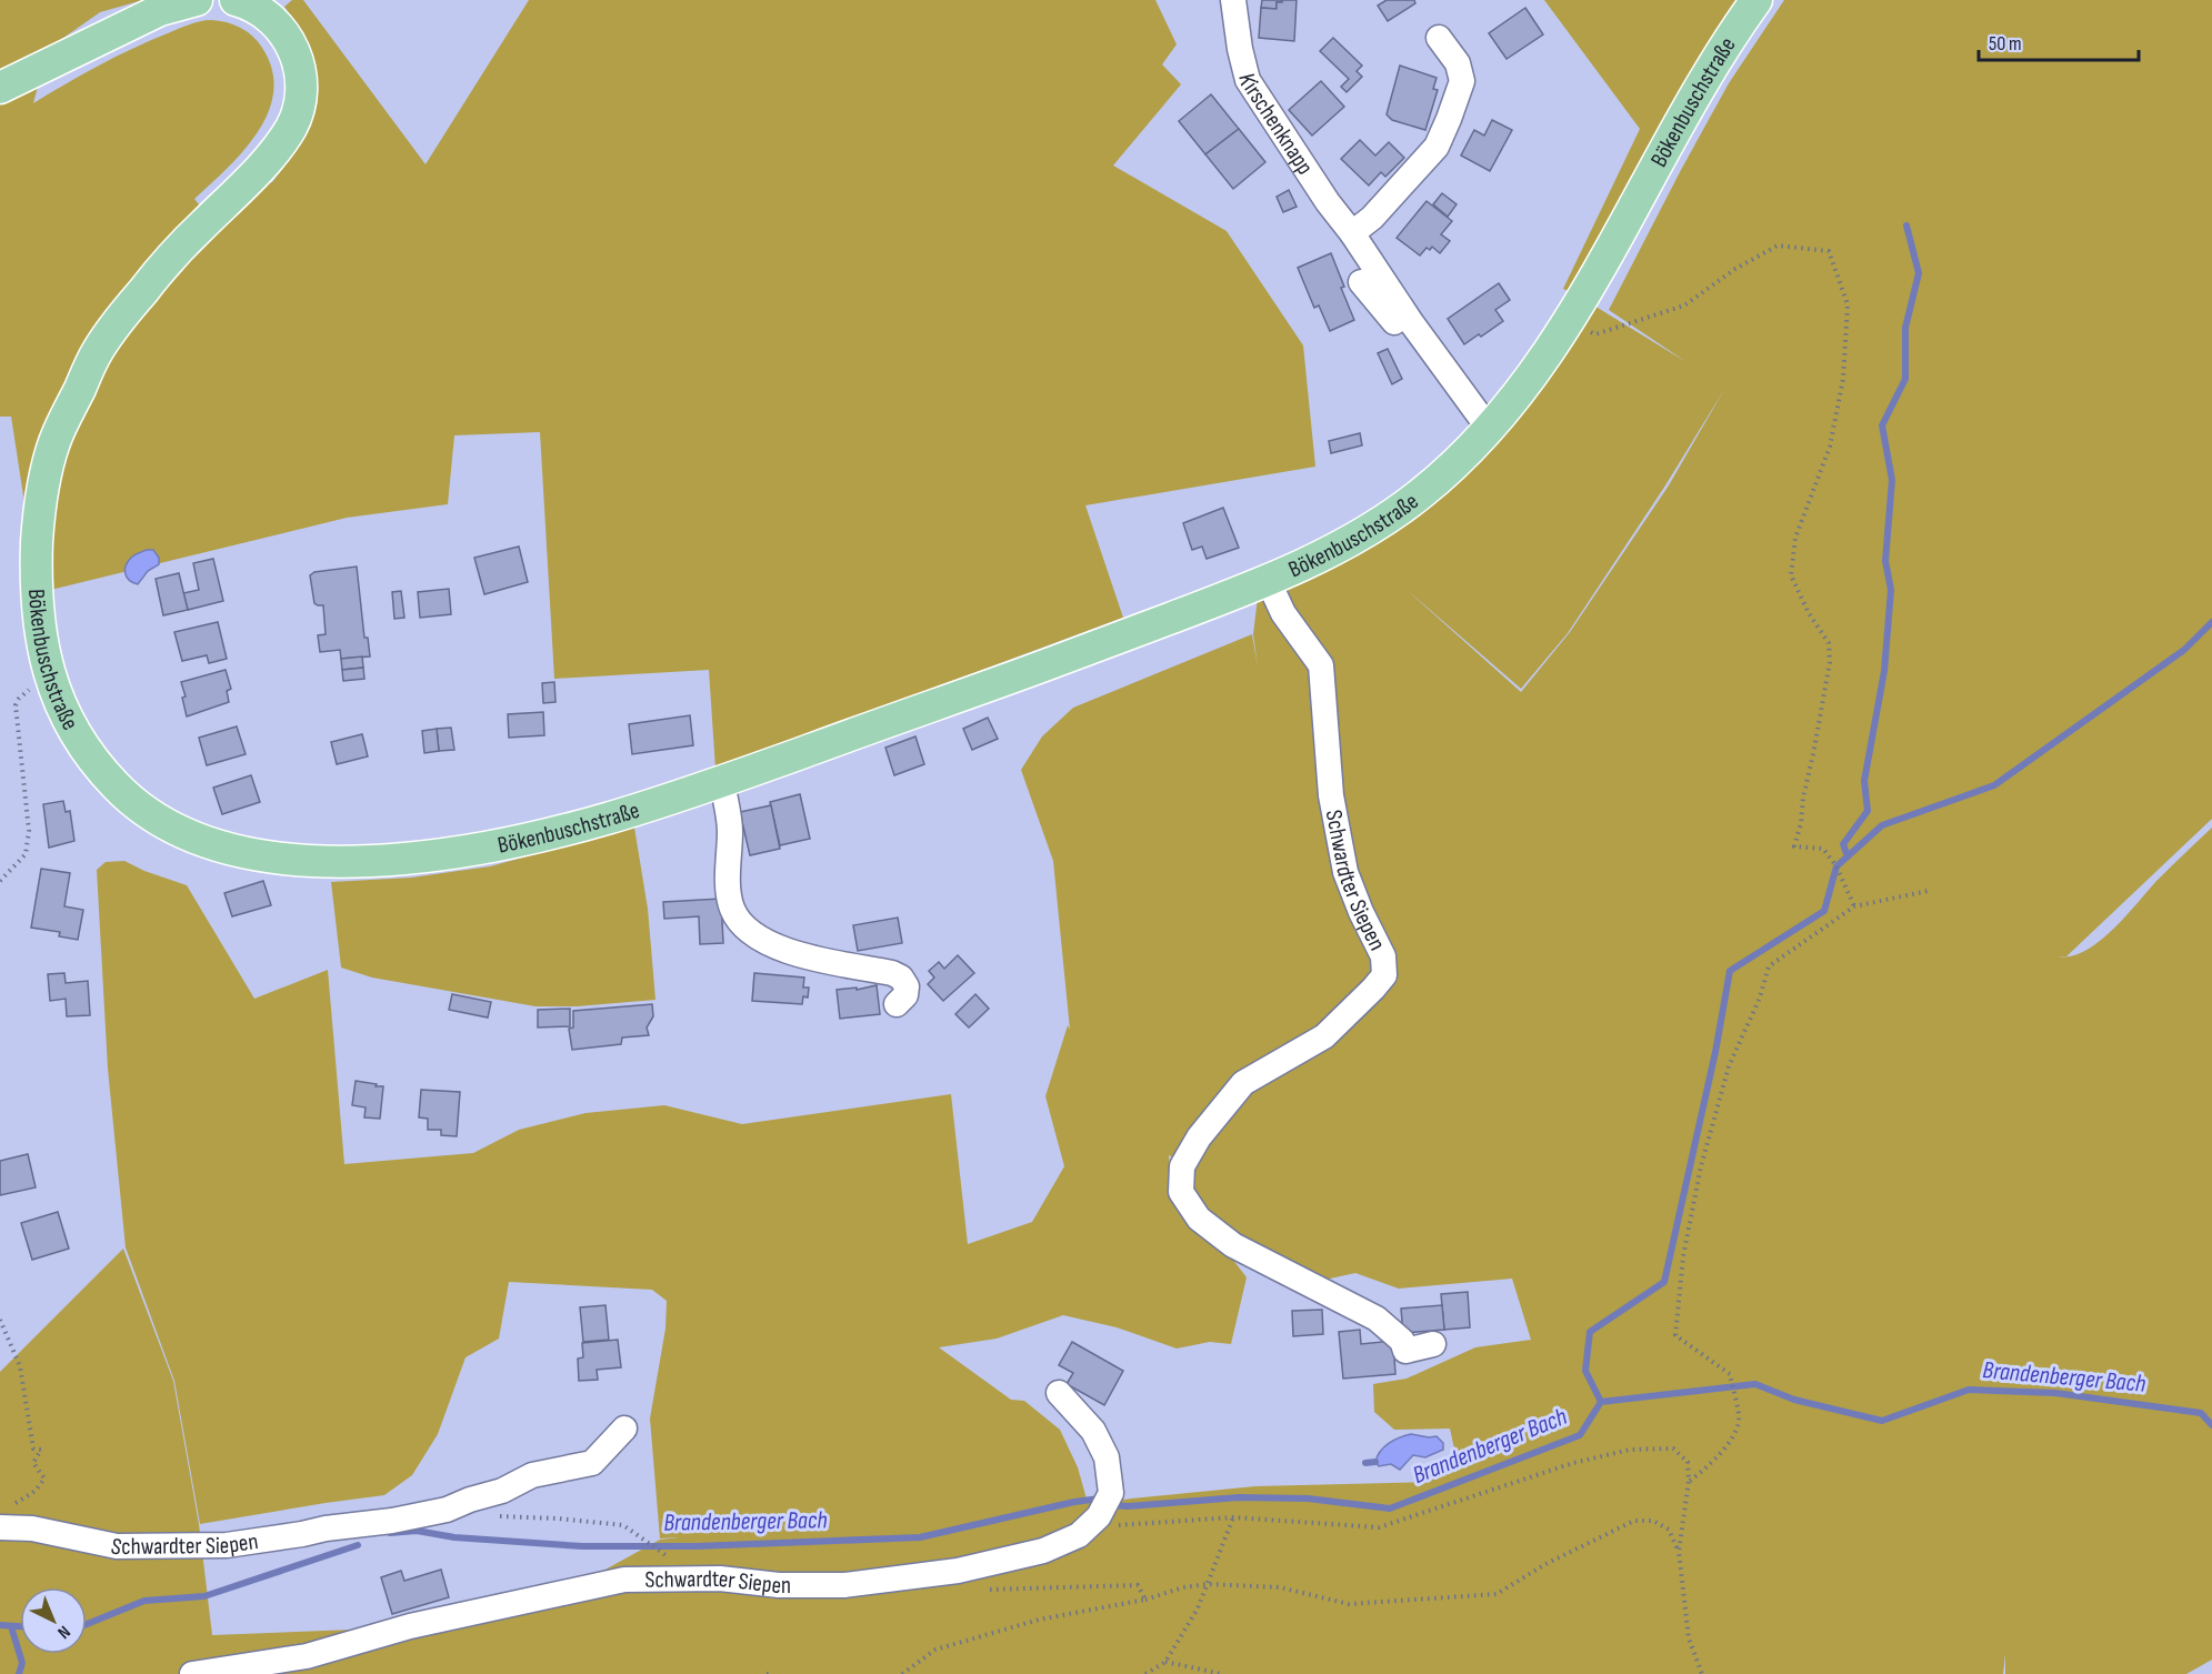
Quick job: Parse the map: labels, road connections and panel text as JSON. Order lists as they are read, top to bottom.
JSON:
{
  "streets": {
    "main road": ["Bökenbuschstraße"],
    "street": ["Kirschenknapp", "Schwardter Siepen"]
  },
  "crossings": [
    ["Bökenbuschstraße", "Kirschenknapp"],
    ["Bökenbuschstraße", "Schwardter Siepen"]
  ],
  "water": ["Brandenberger Bach"],
  "scale_bar": "50 m",
  "north": "bottom right"
}
